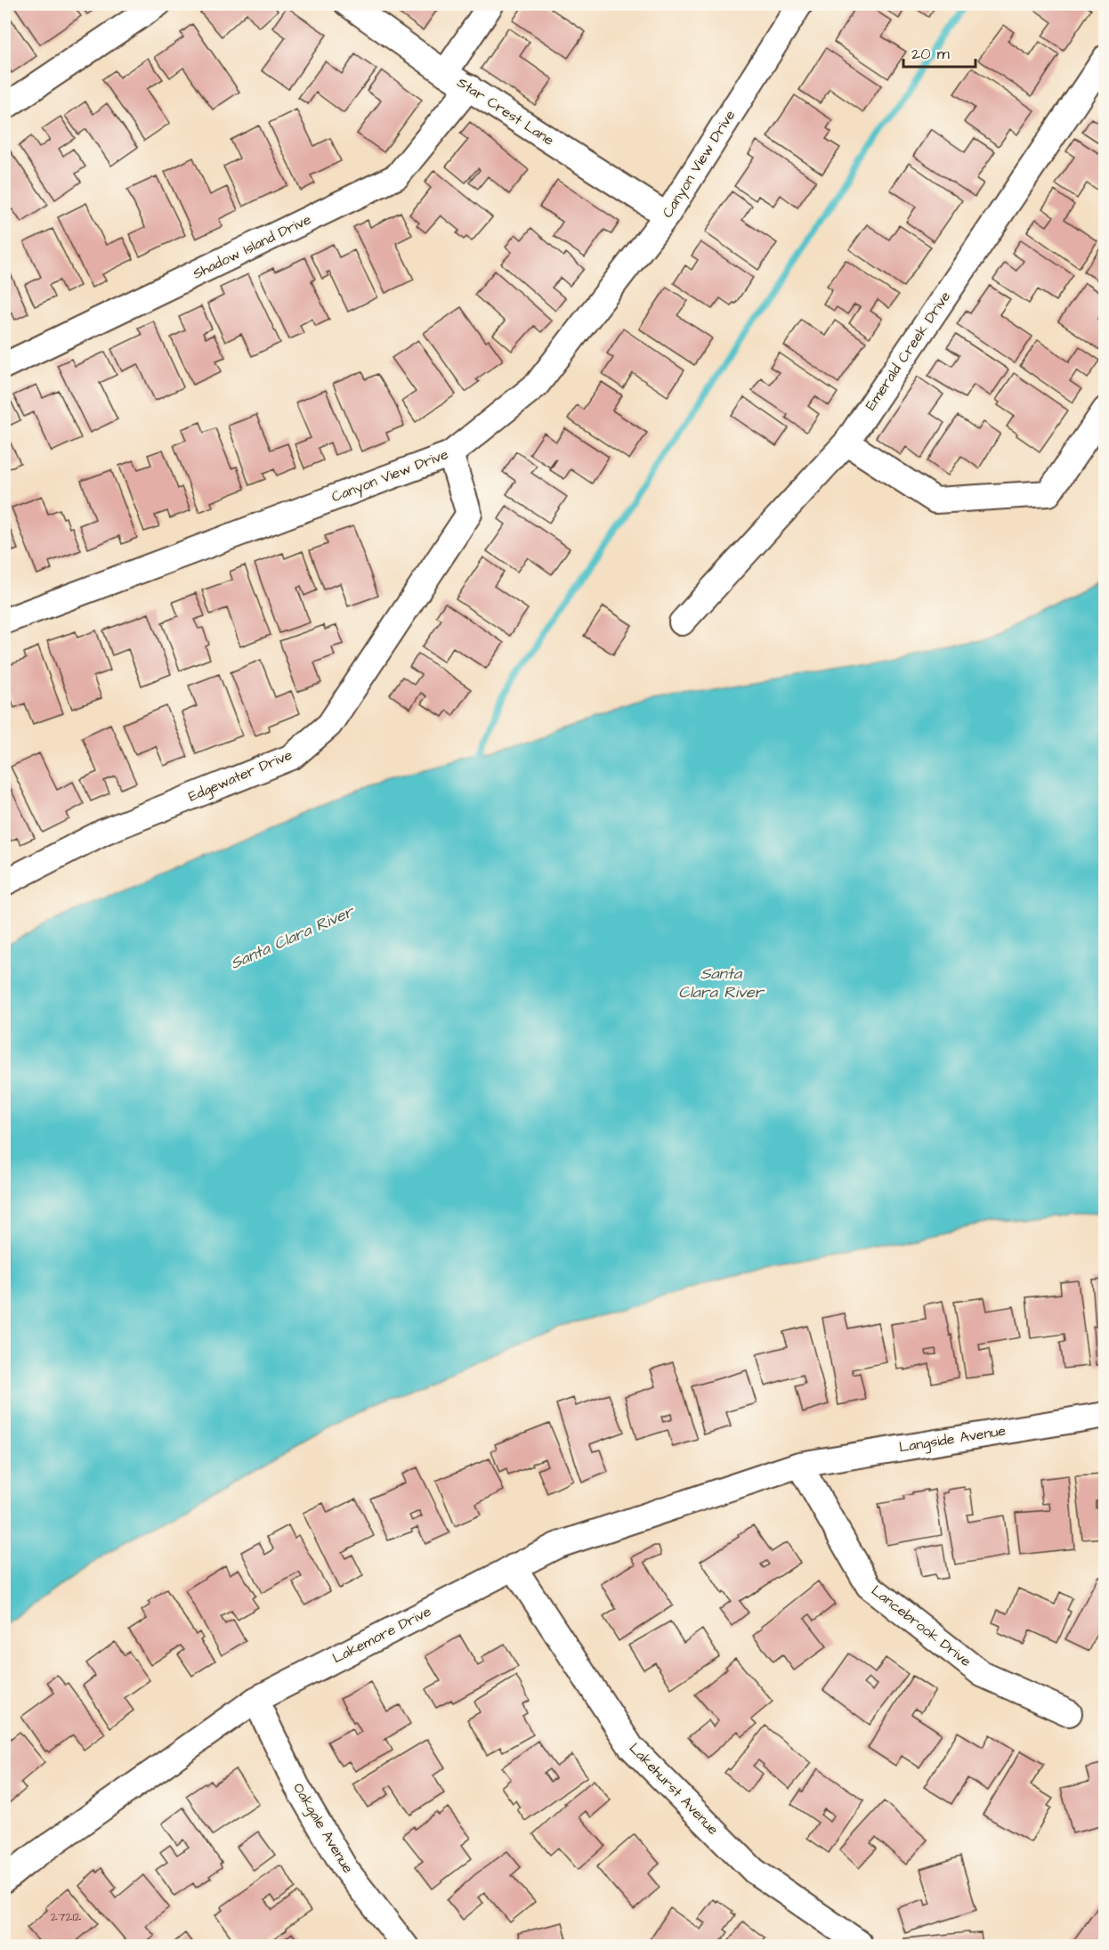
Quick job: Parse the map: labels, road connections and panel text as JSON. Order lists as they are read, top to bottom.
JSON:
{
  "streets": {
    "street": [
      "Star Crest Lane",
      "Canyon View Drive",
      "Shadow Island Drive",
      "Emerald Creek Drive",
      "Edgewater Drive",
      "Langside Avenue",
      "Lancebrook Drive",
      "Lakemore Drive",
      "Lakehurst Avenue",
      "Oakgale Avenue"
    ]
  },
  "crossings": [
    ["Star Crest Lane", "Canyon View Drive"],
    ["Star Crest Lane", "Shadow Island Drive"],
    ["Canyon View Drive", "Edgewater Drive"],
    ["Langside Avenue", "Lancebrook Drive"],
    ["Langside Avenue", "Lakemore Drive"],
    ["Lancebrook Drive", "Lakemore Drive"],
    ["Lakemore Drive", "Lakehurst Avenue"],
    ["Lakemore Drive", "Oakgale Avenue"]
  ],
  "water": ["Santa Clara River"],
  "house_numbers": ["27212"],
  "scale_bar": "20 m"
}
